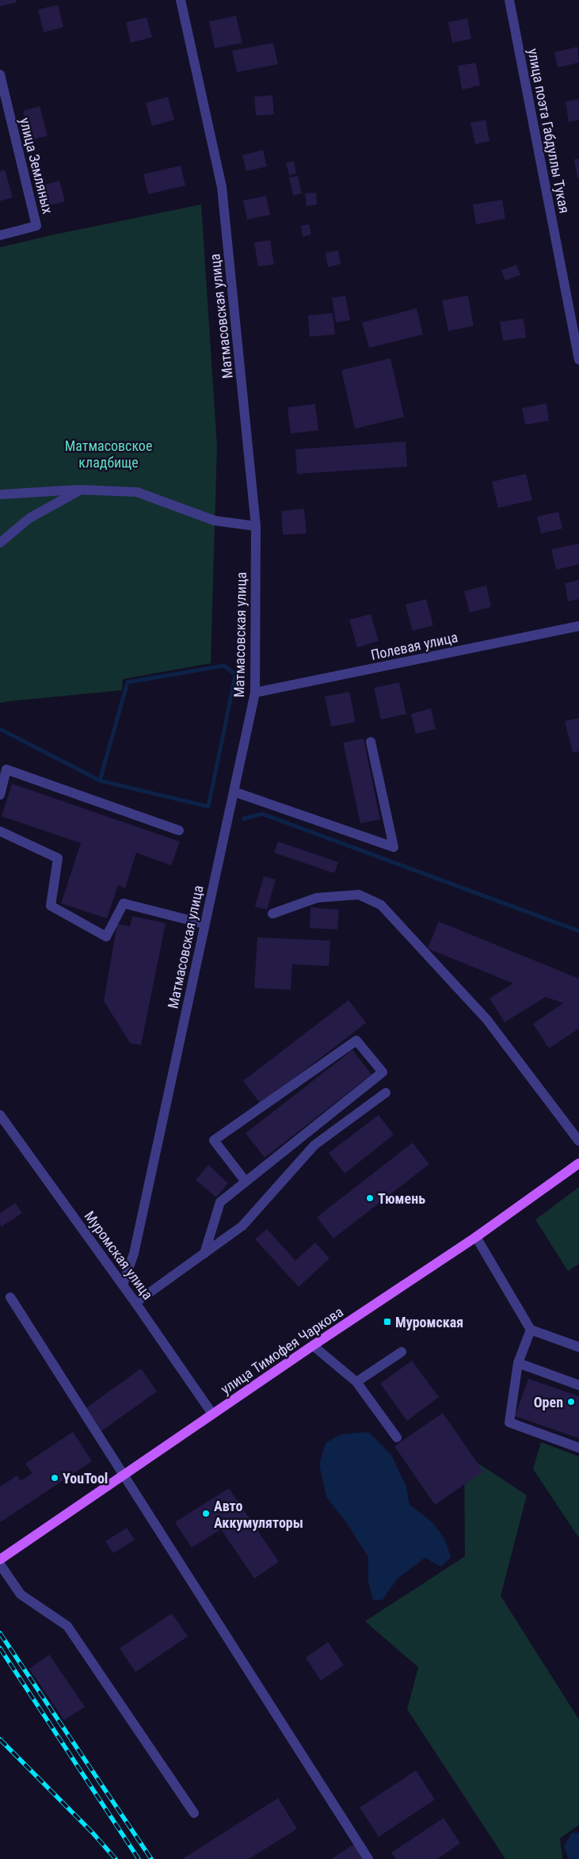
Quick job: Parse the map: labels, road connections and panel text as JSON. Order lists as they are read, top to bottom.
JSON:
{
  "streets": {
    "main road": ["улица Тимофея Чаркова"],
    "street": [
      "улица поэта Габдуллы Тукая",
      "улица Земляных",
      "Матмасовская улица",
      "Полевая улица",
      "Муромская улица"
    ]
  },
  "crossings": [
    ["Матмасовская улица", "Полевая улица"],
    ["Матмасовская улица", "Муромская улица"],
    ["Муромская улица", "улица Тимофея Чаркова"]
  ],
  "parks": ["Матмасовское кладбище"],
  "places": {
    "other": [
      "Тюмень",
      "Open",
      "YouTool",
      "Авто Аккумуляторы"
    ],
    "transit": ["Муромская"]
  }
}
